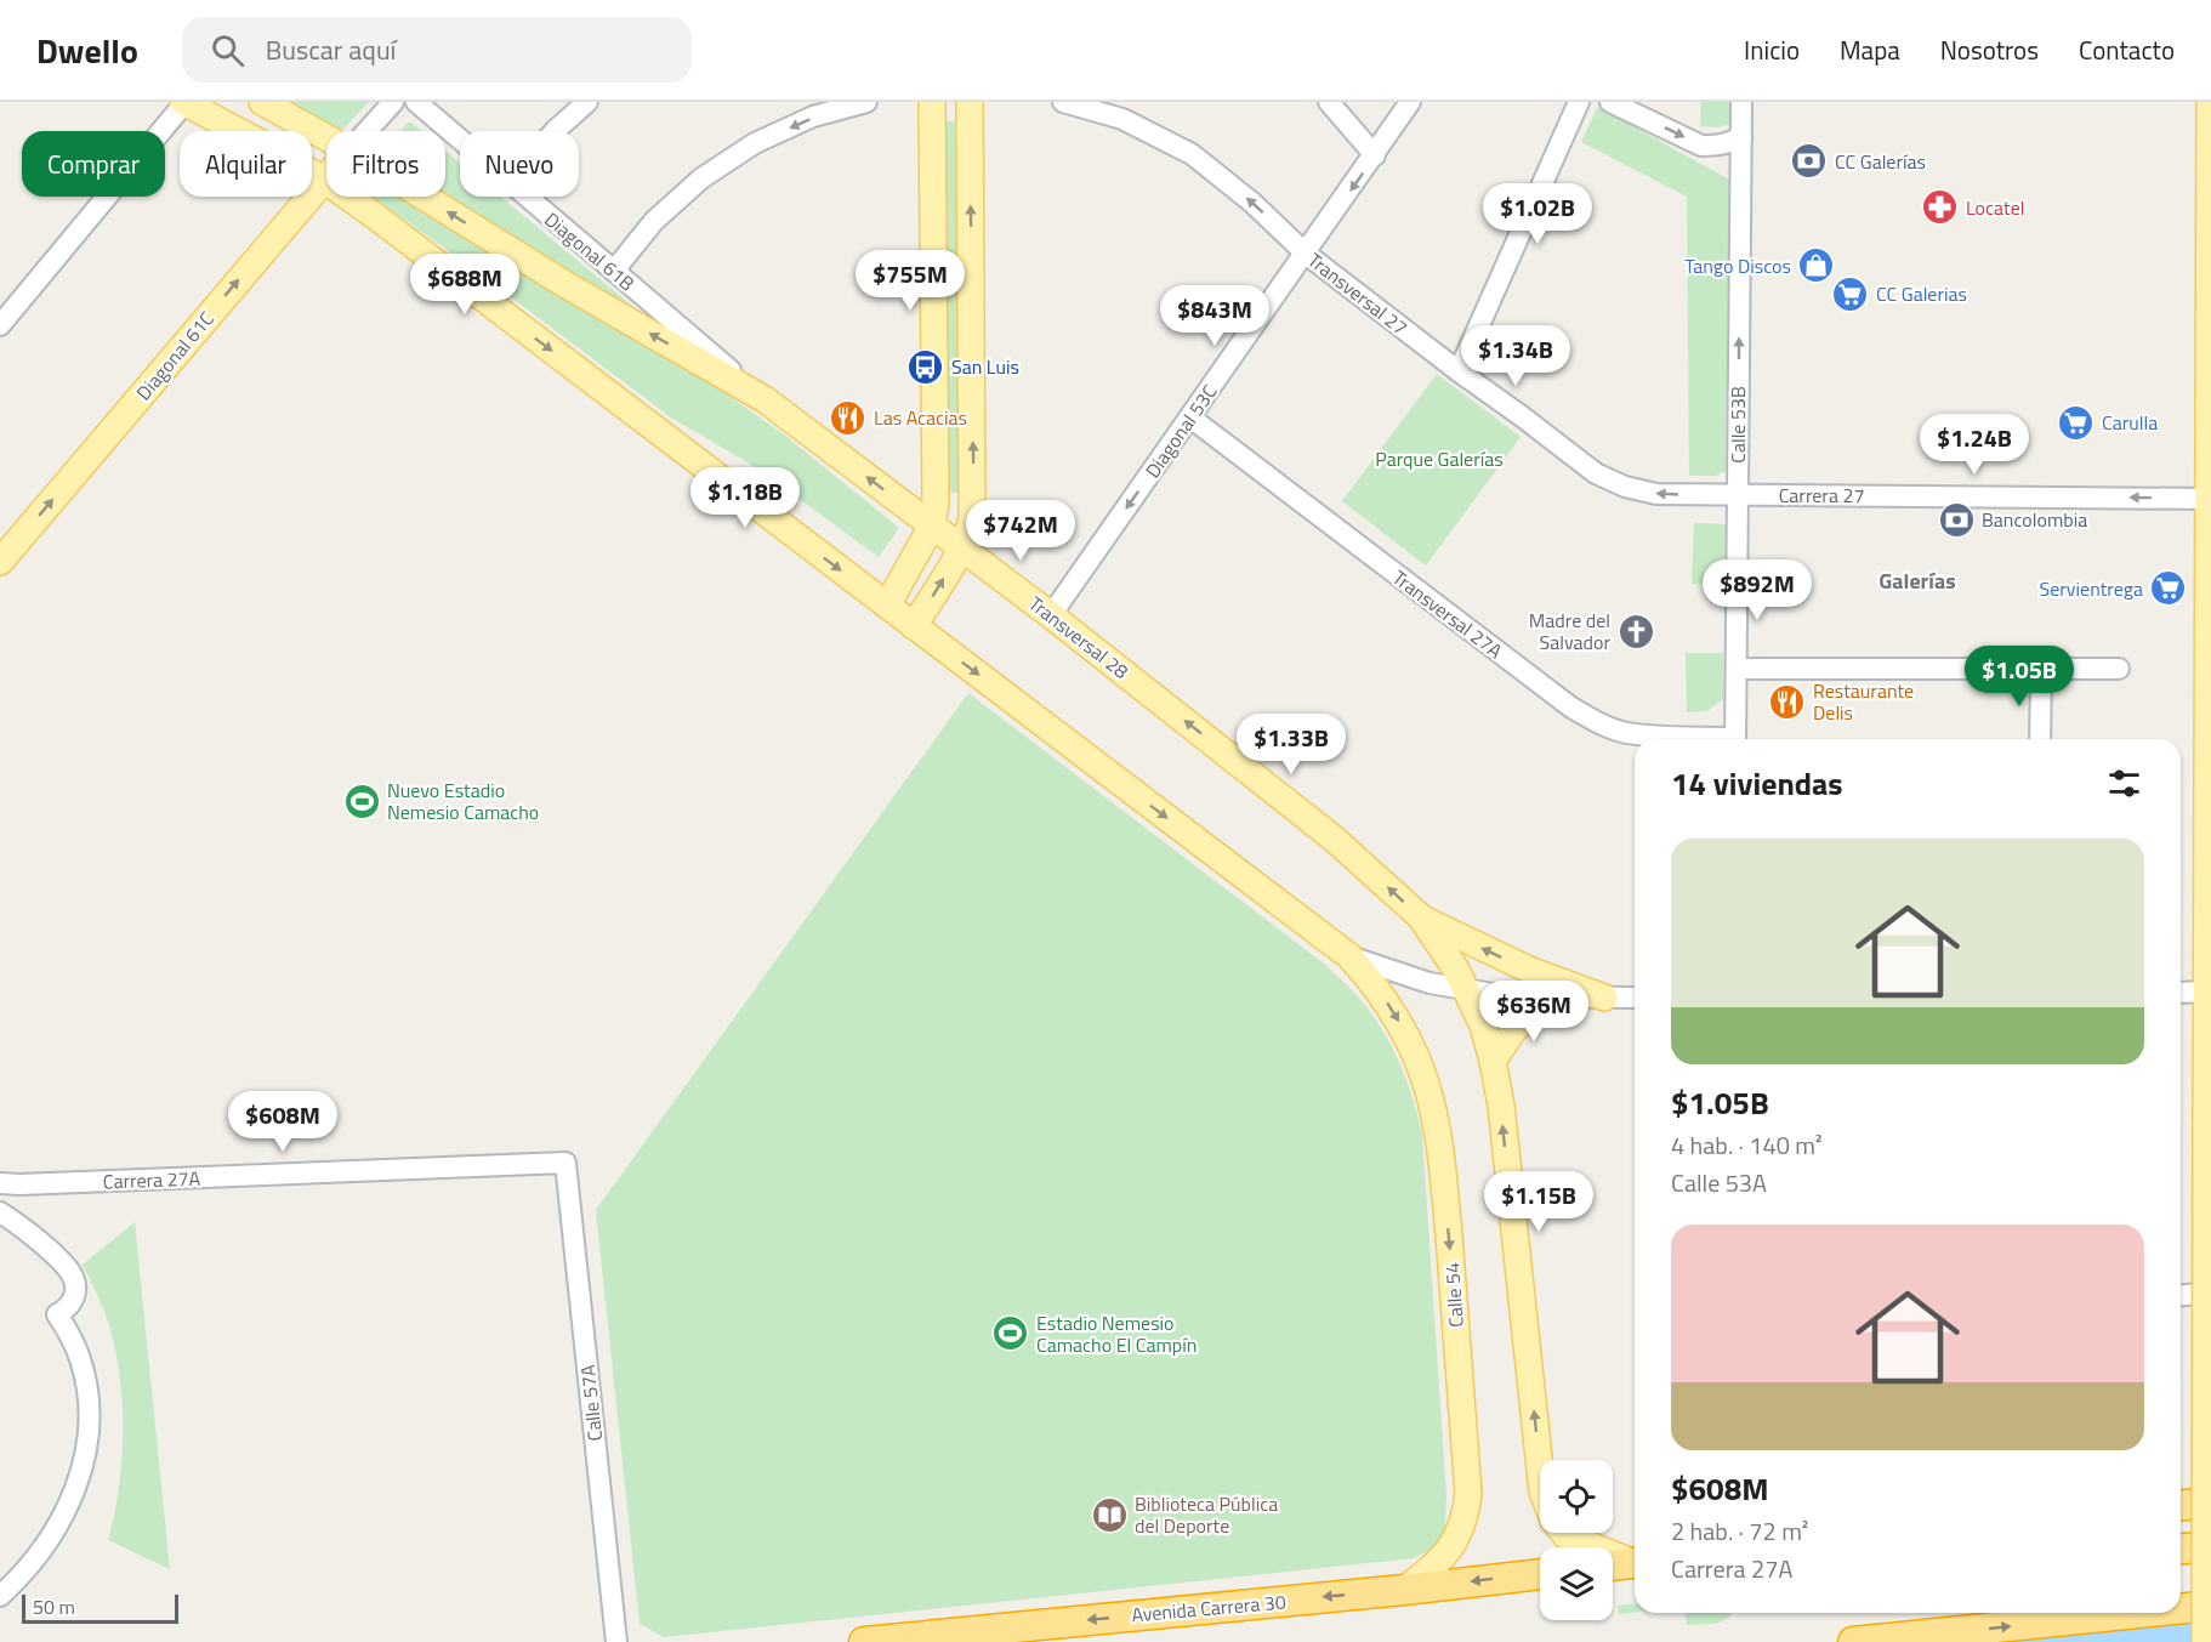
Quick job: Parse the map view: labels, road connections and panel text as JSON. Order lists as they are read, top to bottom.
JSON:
{
  "streets": {
    "highway": ["Avenida Carrera 30"],
    "main road": ["Diagonal 61C", "Transversal 28", "Calle 54"],
    "street": [
      "Diagonal 61B",
      "Transversal 27",
      "Calle 53B",
      "Diagonal 53C",
      "Carrera 27",
      "Transversal 27A",
      "Carrera 27A",
      "Calle 57A"
    ]
  },
  "crossings": [
    ["Diagonal 61B", "Transversal 28"],
    ["Transversal 27", "Calle 53B"],
    ["Transversal 27", "Diagonal 53C"],
    ["Transversal 27", "Carrera 27"],
    ["Calle 53B", "Carrera 27"],
    ["Diagonal 53C", "Transversal 27A"],
    ["Diagonal 53C", "Transversal 28"],
    ["Carrera 27A", "Calle 57A"],
    ["Calle 54", "Avenida Carrera 30"]
  ],
  "one_way": [
    "Transversal 27",
    "Diagonal 61C",
    "Calle 53B",
    "Diagonal 53C",
    "Avenida Carrera 30"
  ],
  "districts": ["Galerías"],
  "parks": ["Parque Galerías"],
  "places": {
    "bank": ["CC Galerías", "Bancolombia"],
    "pharmacy": ["Locatel"],
    "shop": ["Tango Discos"],
    "supermarket": ["CC Galerias", "Carulla", "Servientrega"],
    "bus stop": ["San Luis"],
    "restaurant": ["Las Acacias", "Restaurante Delis"],
    "church": ["Madre del Salvador"],
    "sports": ["Nuevo Estadio Nemesio Camacho", "Estadio Nemesio Camacho El Campín"],
    "library": ["Biblioteca Pública del Deporte"]
  },
  "scale_bar": "50 m",
  "page": {
    "header": "Dwello",
    "search": "Buscar aquí",
    "nav": [
      "Inicio",
      "Mapa",
      "Nosotros",
      "Contacto"
    ],
    "chip": [
      "Comprar",
      "Alquilar",
      "Filtros",
      "Nuevo"
    ],
    "price": [
      "$1.02B",
      "$755M",
      "$688M",
      "$843M",
      "$1.34B",
      "$1.24B",
      "$1.18B",
      "$742M",
      "$892M",
      "$1.05B",
      "$1.33B",
      "$636M",
      "$608M",
      "$1.15B"
    ],
    "heading": "14 viviendas",
    "list": [
      {
        "name": "$1.05B",
        "note": "4 hab. · 140 m² · Calle 53A"
      },
      {
        "name": "$608M",
        "note": "2 hab. · 72 m² · Carrera 27A"
      }
    ],
    "scale": "50 m"
  }
}
